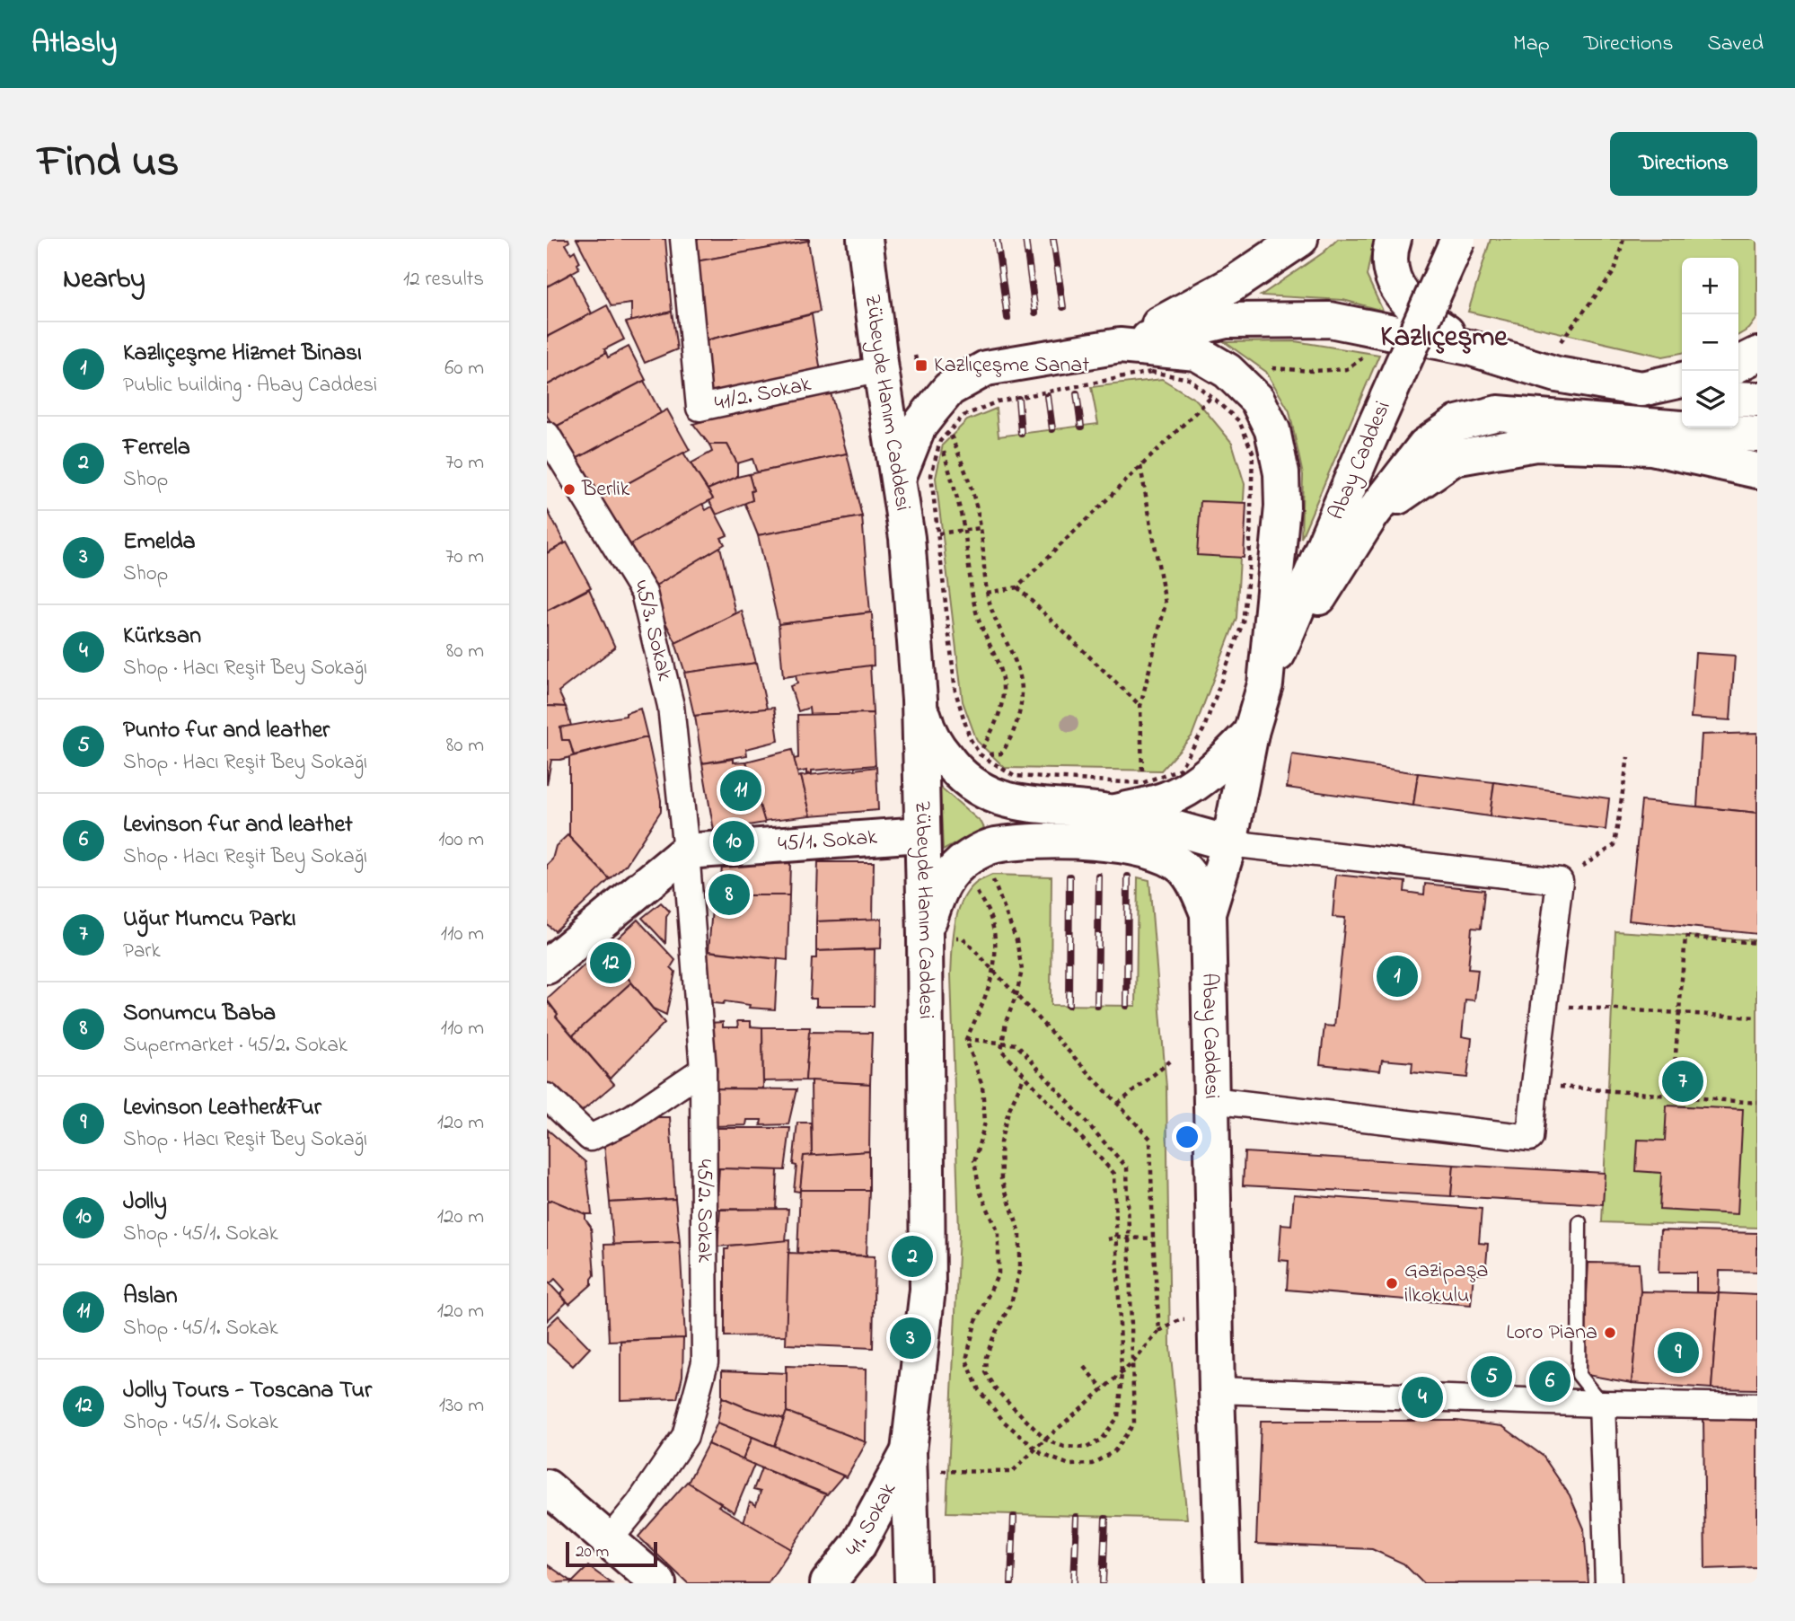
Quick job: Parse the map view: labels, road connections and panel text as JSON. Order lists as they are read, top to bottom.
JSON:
{
  "streets": {
    "main road": [
      "Zübeyde Hanım Caddesi",
      "Abay Caddesi",
      "45/1. Sokak",
      "41. Sokak"
    ],
    "street": ["41/2. Sokak", "45/3. Sokak", "45/2. Sokak"]
  },
  "crossings": [
    ["41/2. Sokak", "Zübeyde Hanım Caddesi"],
    ["Zübeyde Hanım Caddesi", "Abay Caddesi"],
    ["Zübeyde Hanım Caddesi", "45/1. Sokak"],
    ["Zübeyde Hanım Caddesi", "41. Sokak"],
    ["45/3. Sokak", "45/1. Sokak"],
    ["45/3. Sokak", "45/2. Sokak"],
    ["45/1. Sokak", "45/2. Sokak"]
  ],
  "districts": ["Kazlıçeşme"],
  "places": {
    "transit": ["Kazlıçeşme Sanat"],
    "other": ["Berlik", "Gazipaşa ilkokulu", "Loro Piana"]
  },
  "scale_bar": "20 m",
  "page": {
    "header": "Atlasly",
    "nav": ["Map", "Directions", "Saved"],
    "title": "Find us",
    "buttons": "Directions",
    "heading": ["Nearby", "12 results"],
    "map_buttons": ["+", "−"],
    "list": [
      {
        "mark": "1",
        "name": "Kazlıçeşme Hizmet Binası",
        "note": "Public building · Abay Caddesi",
        "value": "60 m"
      },
      {
        "mark": "2",
        "name": "Ferrela",
        "note": "Shop",
        "value": "70 m"
      },
      {
        "mark": "3",
        "name": "Emelda",
        "note": "Shop",
        "value": "70 m"
      },
      {
        "mark": "4",
        "name": "Kürksan",
        "note": "Shop · Hacı Reşit Bey Sokağı",
        "value": "80 m"
      },
      {
        "mark": "5",
        "name": "Punto fur and leather",
        "note": "Shop · Hacı Reşit Bey Sokağı",
        "value": "80 m"
      },
      {
        "mark": "6",
        "name": "Levinson fur and leathet",
        "note": "Shop · Hacı Reşit Bey Sokağı",
        "value": "100 m"
      },
      {
        "mark": "7",
        "name": "Uğur Mumcu Parkı",
        "note": "Park",
        "value": "110 m"
      },
      {
        "mark": "8",
        "name": "Sonumcu Baba",
        "note": "Supermarket · 45/2. Sokak",
        "value": "110 m"
      },
      {
        "mark": "9",
        "name": "Levinson Leather&Fur",
        "note": "Shop · Hacı Reşit Bey Sokağı",
        "value": "120 m"
      },
      {
        "mark": "10",
        "name": "Jolly",
        "note": "Shop · 45/1. Sokak",
        "value": "120 m"
      },
      {
        "mark": "11",
        "name": "Aslan",
        "note": "Shop · 45/1. Sokak",
        "value": "120 m"
      },
      {
        "mark": "12",
        "name": "Jolly Tours - Toscana Tur",
        "note": "Shop · 45/1. Sokak",
        "value": "130 m"
      }
    ],
    "pins": [
      "11",
      "10",
      "8",
      "12",
      "1",
      "7",
      "2",
      "3",
      "9",
      "5",
      "6",
      "4"
    ],
    "scale": "20 m"
  }
}
